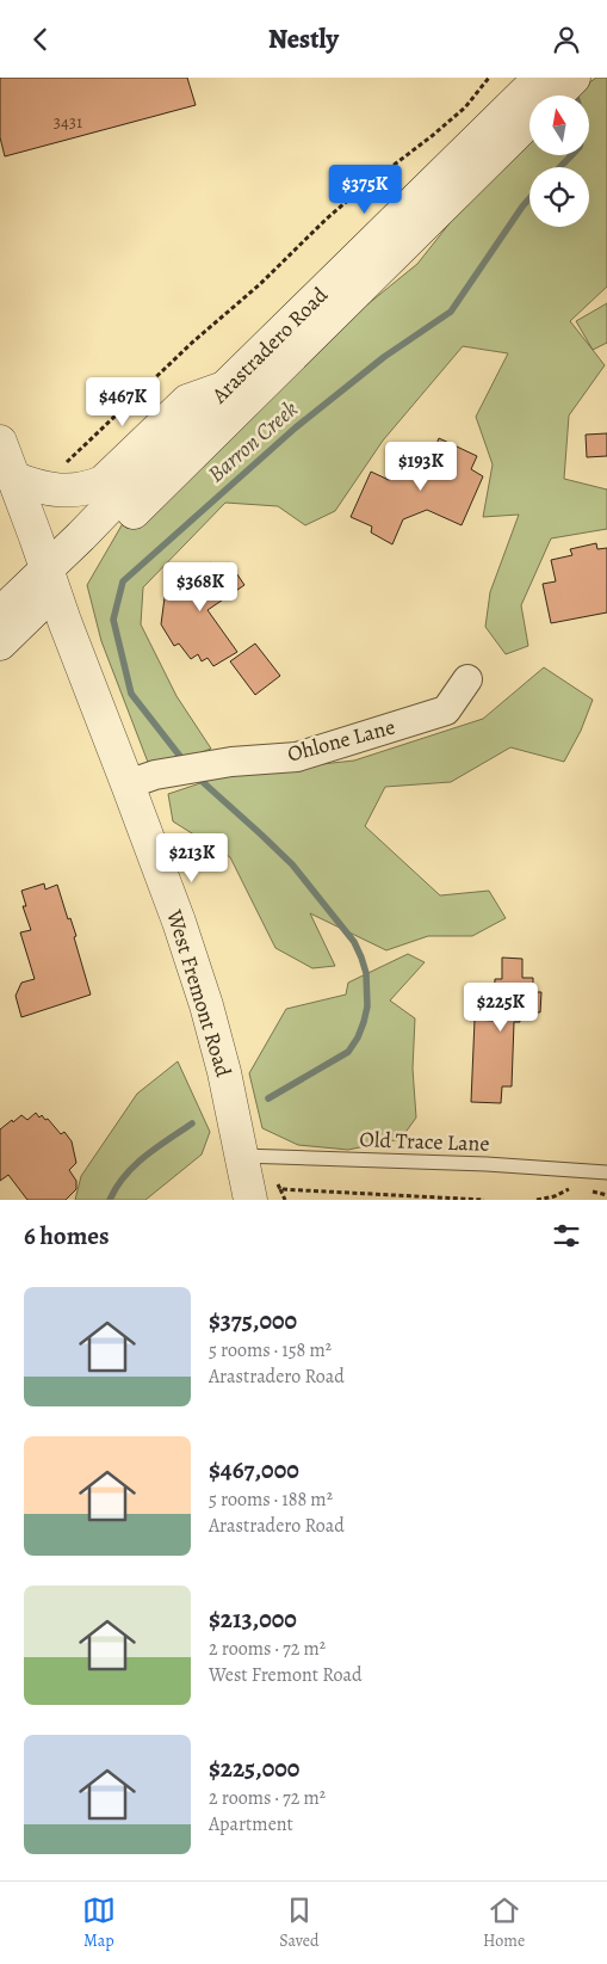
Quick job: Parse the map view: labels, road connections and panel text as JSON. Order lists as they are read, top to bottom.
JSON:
{
  "streets": {
    "main road": ["Arastradero Road", "West Fremont Road"],
    "street": ["Ohlone Lane"],
    "lane": ["Old Trace Lane"]
  },
  "crossings": [
    ["Arastradero Road", "West Fremont Road"],
    ["Ohlone Lane", "West Fremont Road"],
    ["West Fremont Road", "Old Trace Lane"]
  ],
  "water": ["Barron Creek"],
  "house_numbers": ["3431"],
  "north": "top",
  "page": {
    "header": "Nestly",
    "price": [
      "$375K",
      "$467K",
      "$193K",
      "$368K",
      "$213K",
      "$225K"
    ],
    "heading": "6 homes",
    "list": [
      {
        "name": "$375,000",
        "note": "5 rooms · 158 m² · Arastradero Road"
      },
      {
        "name": "$467,000",
        "note": "5 rooms · 188 m² · Arastradero Road"
      },
      {
        "name": "$213,000",
        "note": "2 rooms · 72 m² · West Fremont Road"
      },
      {
        "name": "$225,000",
        "note": "2 rooms · 72 m² · Apartment"
      }
    ],
    "tabs": ["Map", "Saved", "Home"]
  }
}
